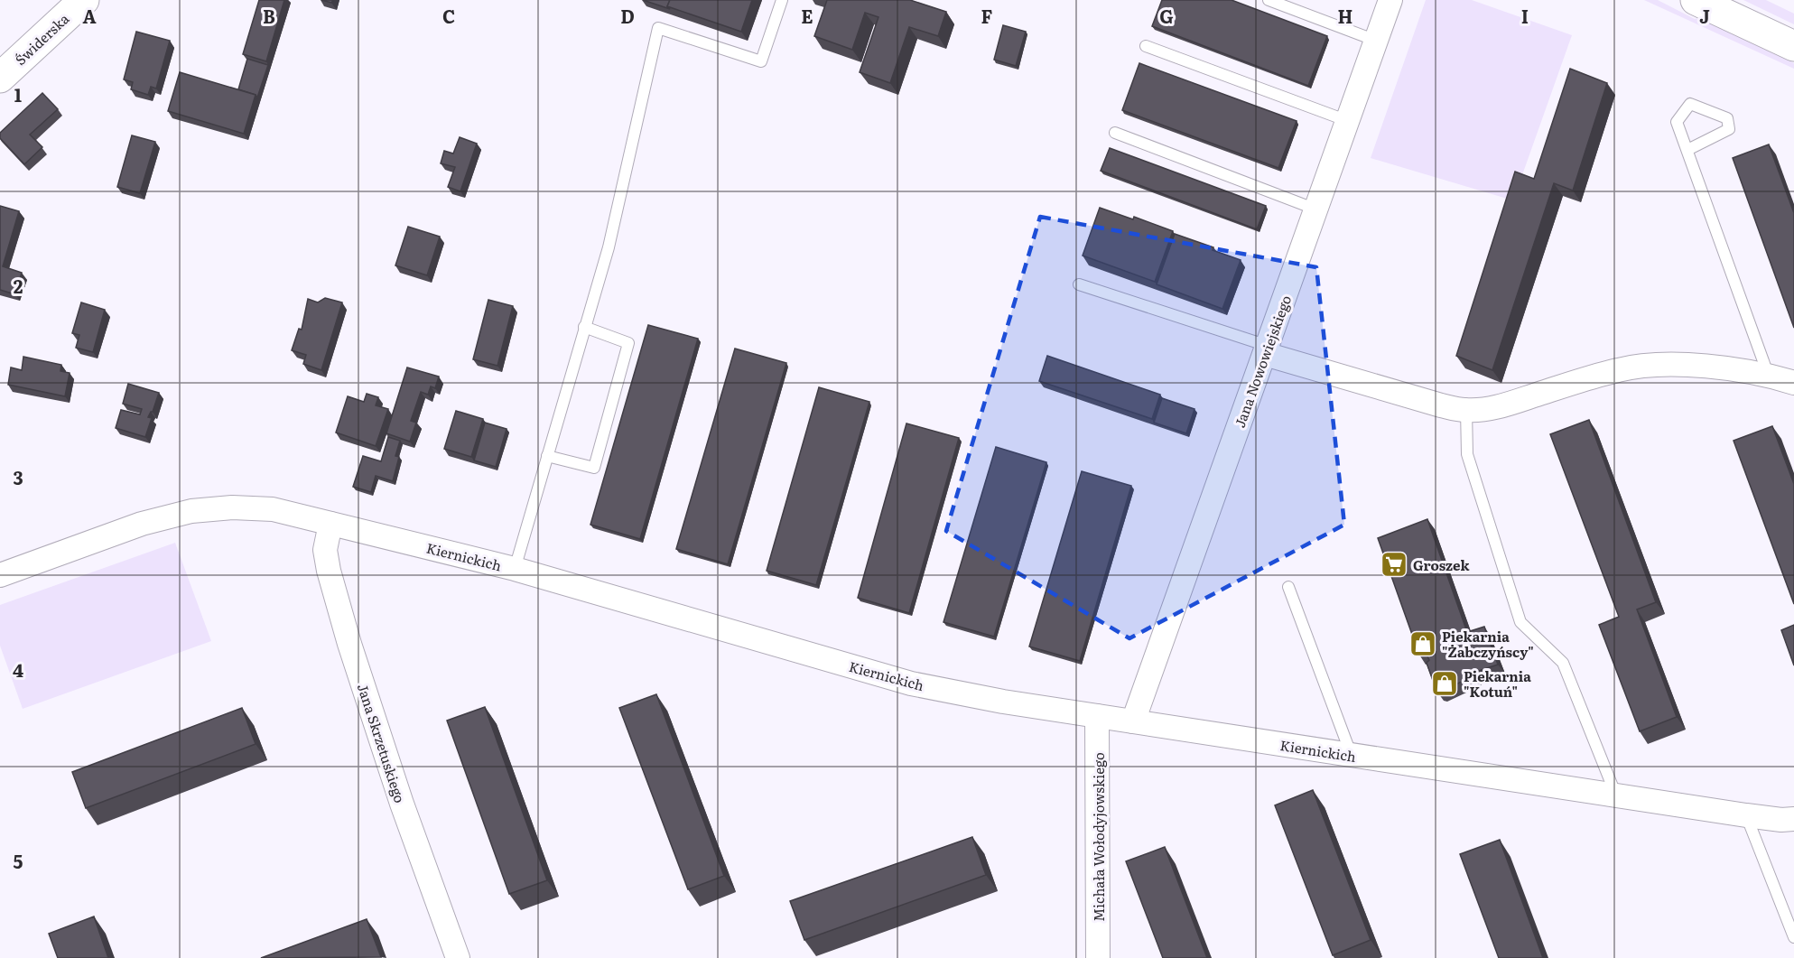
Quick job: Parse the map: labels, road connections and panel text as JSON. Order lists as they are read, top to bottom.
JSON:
{
  "streets": {
    "main road": ["Świderska"],
    "street": [
      "Jana Nowowiejskiego",
      "Kiernickich",
      "Jana Skrzetuskiego",
      "Michała Wołodyjowskiego"
    ]
  },
  "crossings": [
    ["Jana Nowowiejskiego", "Kiernickich"],
    ["Kiernickich", "Jana Skrzetuskiego"],
    ["Kiernickich", "Michała Wołodyjowskiego"]
  ],
  "places": {
    "supermarket": ["Groszek"],
    "shop": ["Piekarnia \"Żabczyńscy\"", "Piekarnia \"Kotuń\""]
  },
  "grid": {
    "columns": [
      "A",
      "B",
      "C",
      "D",
      "E",
      "F",
      "G",
      "H",
      "I",
      "J"
    ],
    "rows": [
      "1",
      "2",
      "3",
      "4",
      "5"
    ]
  }
}
